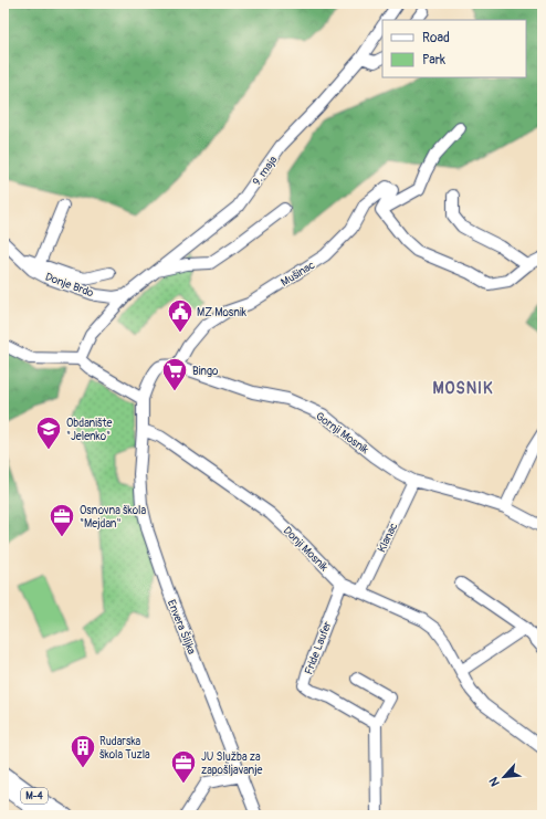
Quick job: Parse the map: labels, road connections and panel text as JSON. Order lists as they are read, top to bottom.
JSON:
{
  "streets": {
    "main road": ["M-4"],
    "street": [
      "9. maja",
      "Mušinac",
      "Donje Brdo",
      "Gornji Mosnik",
      "Klanac",
      "Donji Mosnik",
      "Envera Šiljka",
      "Fride Laufer"
    ]
  },
  "crossings": [
    ["9. maja", "Donje Brdo"],
    ["Mušinac", "Gornji Mosnik"],
    ["Gornji Mosnik", "Klanac"],
    ["Klanac", "Donji Mosnik"],
    ["Donji Mosnik", "Envera Šiljka"],
    ["Donji Mosnik", "Fride Laufer"]
  ],
  "districts": ["MOSNIK"],
  "places": {
    "public building": ["MZ Mosnik"],
    "supermarket": ["Bingo"],
    "school or university": ["Obdanište \"Jelenko\""],
    "office": ["Osnovna škola \"Mejdan\"", "JU Služba za zapošljavanje"],
    "building": ["Rudarska škola Tuzla"]
  },
  "legend": ["Road", "Park"],
  "north": "bottom left"
}
